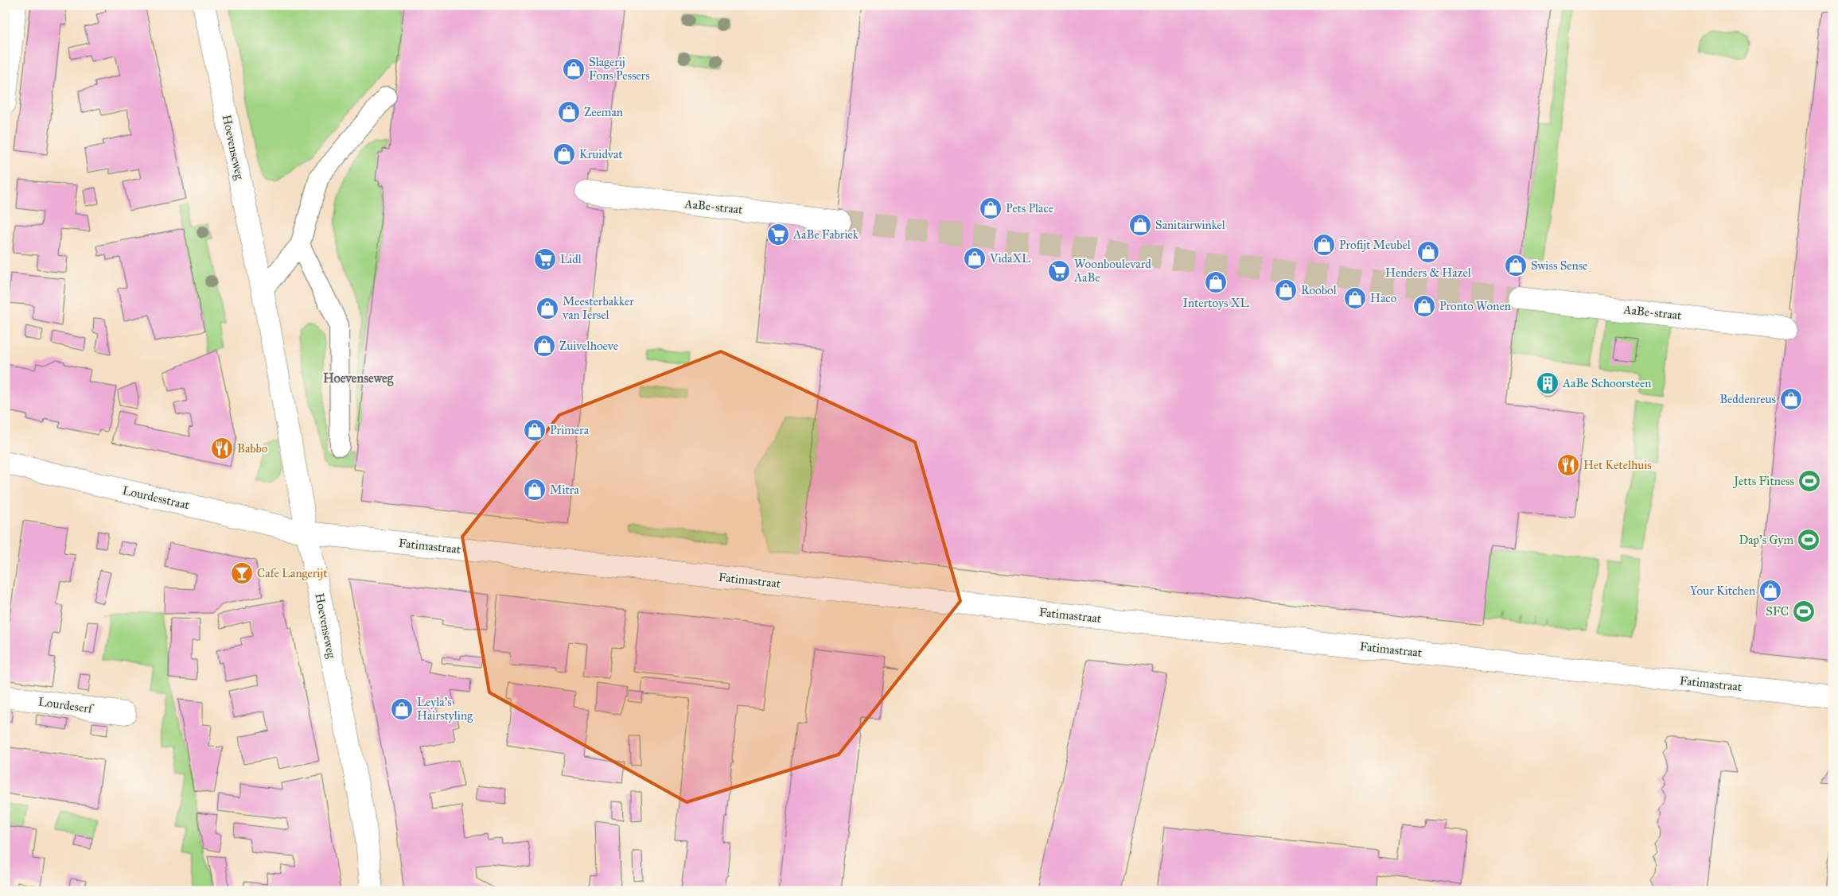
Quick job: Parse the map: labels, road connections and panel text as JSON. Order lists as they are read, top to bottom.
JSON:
{
  "streets": {
    "street": [
      "Hoevenseweg",
      "AaBe-straat",
      "Lourdesstraat",
      "Fatimastraat",
      "Lourdeserf"
    ]
  },
  "crossings": [
    ["Hoevenseweg", "Lourdesstraat"],
    ["Hoevenseweg", "Fatimastraat"],
    ["Lourdesstraat", "Fatimastraat"]
  ],
  "districts": ["Hoevenseweg"],
  "places": {
    "shop": [
      "Slagerij Fons Pessers",
      "Zeeman",
      "Kruidvat",
      "Pets Place",
      "Sanitairwinkel",
      "Profijt Meubel",
      "Henders & Hazel",
      "VidaXL",
      "Swiss Sense",
      "Intertoys XL",
      "Roobol",
      "Haco",
      "Pronto Wonen",
      "Meesterbakker van Iersel",
      "Zuivelhoeve",
      "Beddenreus",
      "Primera",
      "Mitra",
      "Your Kitchen",
      "Leyla's Hairstyling"
    ],
    "supermarket": ["AaBe Fabriek", "Lidl", "Woonboulevard AaBe"],
    "building": ["AaBe Schoorsteen"],
    "restaurant": ["Babbo", "Het Ketelhuis"],
    "sports": ["Jetts Fitness", "Dap's Gym", "SFC"],
    "bar": ["Cafe Langerijt"]
  }
}
